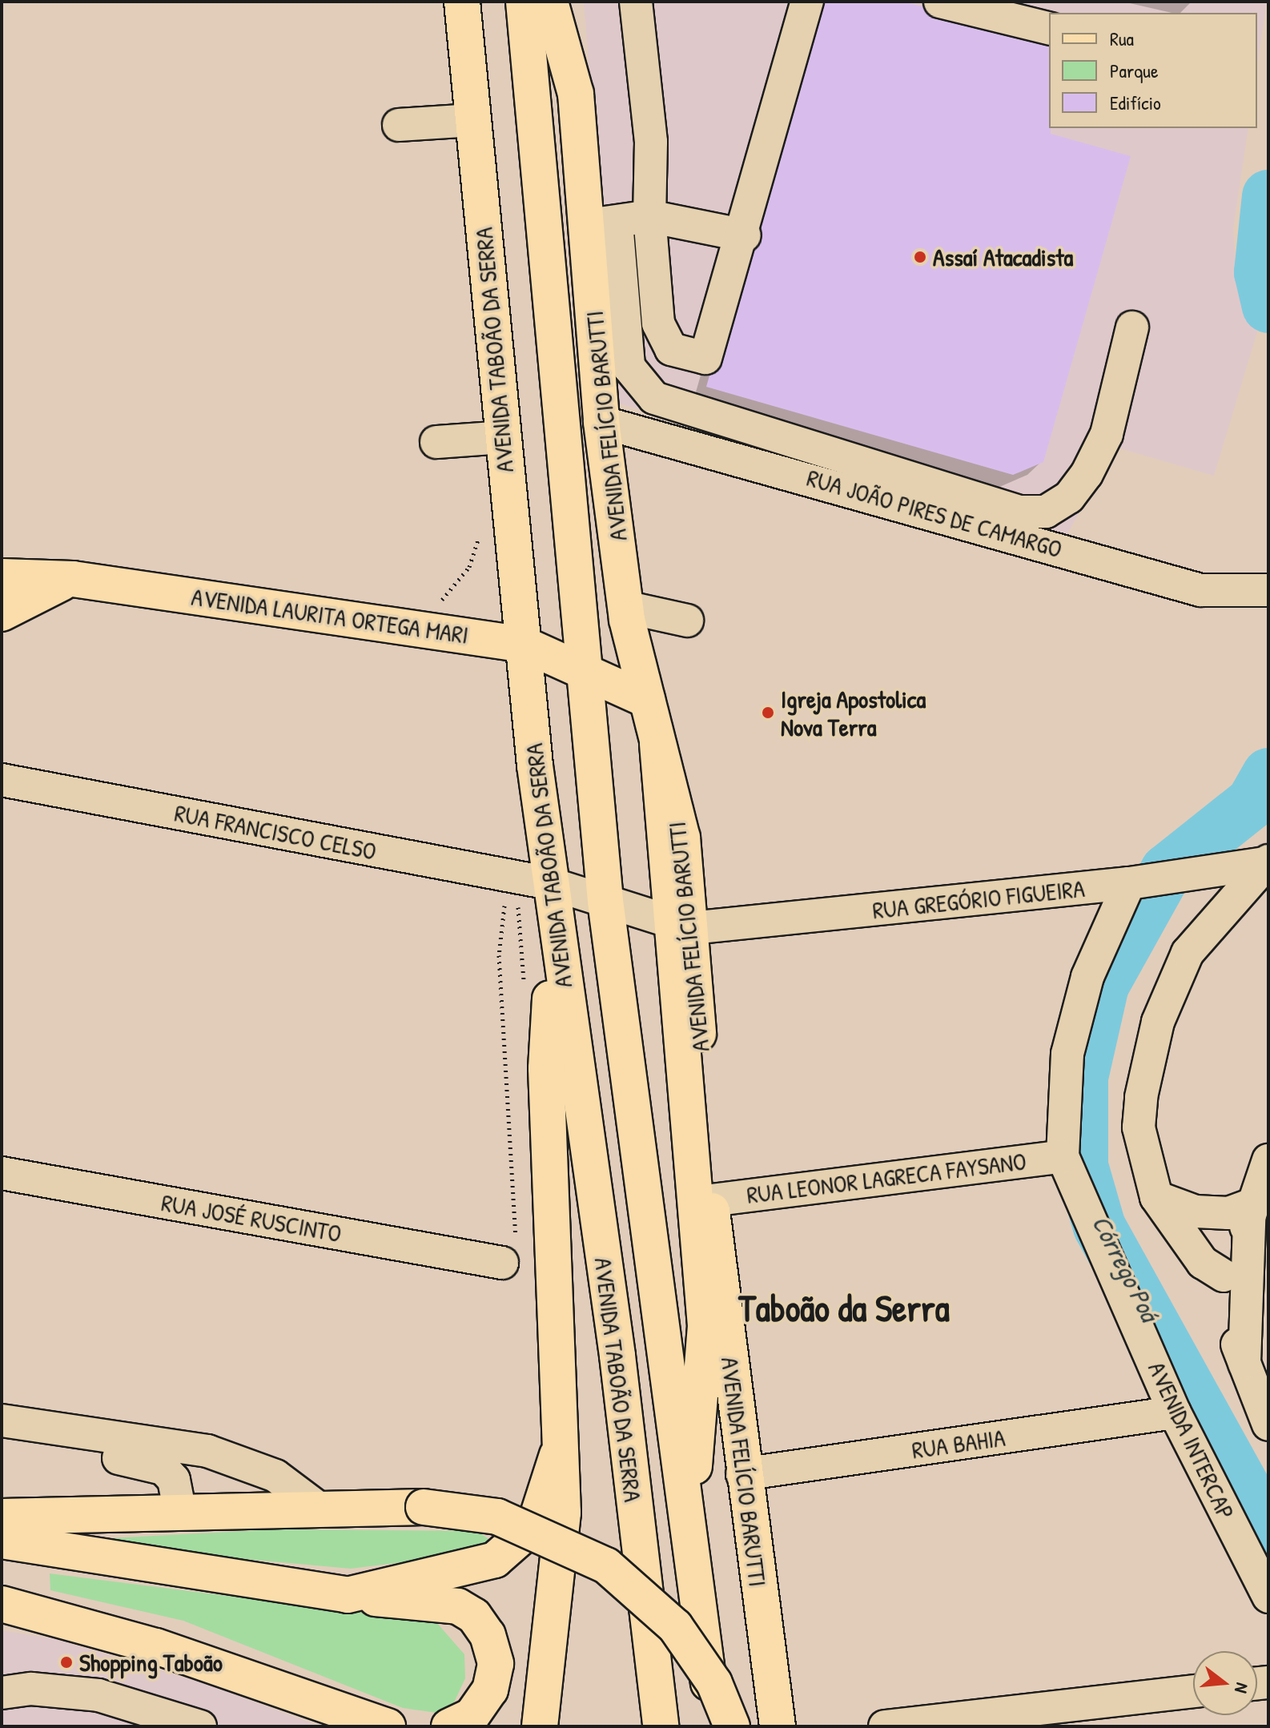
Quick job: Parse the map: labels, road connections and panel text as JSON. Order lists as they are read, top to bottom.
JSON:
{
  "streets": {
    "main road": ["AVENIDA TABOÃO DA SERRA", "AVENIDA FELÍCIO BARUTTI", "AVENIDA LAURITA ORTEGA MARI"],
    "street": [
      "RUA JOÃO PIRES DE CAMARGO",
      "RUA FRANCISCO CELSO",
      "RUA GREGÓRIO FIGUEIRA",
      "RUA LEONOR LAGRECA FAYSANO",
      "RUA JOSÉ RUSCINTO",
      "AVENIDA INTERCAP",
      "RUA BAHIA"
    ]
  },
  "crossings": [
    ["AVENIDA TABOÃO DA SERRA", "AVENIDA LAURITA ORTEGA MARI"],
    ["AVENIDA TABOÃO DA SERRA", "RUA FRANCISCO CELSO"],
    ["AVENIDA FELÍCIO BARUTTI", "RUA JOÃO PIRES DE CAMARGO"],
    ["AVENIDA FELÍCIO BARUTTI", "AVENIDA LAURITA ORTEGA MARI"],
    ["AVENIDA FELÍCIO BARUTTI", "RUA FRANCISCO CELSO"],
    ["AVENIDA FELÍCIO BARUTTI", "RUA GREGÓRIO FIGUEIRA"],
    ["AVENIDA FELÍCIO BARUTTI", "RUA LEONOR LAGRECA FAYSANO"],
    ["AVENIDA FELÍCIO BARUTTI", "RUA BAHIA"],
    ["RUA FRANCISCO CELSO", "RUA GREGÓRIO FIGUEIRA"],
    ["RUA GREGÓRIO FIGUEIRA", "AVENIDA INTERCAP"],
    ["RUA LEONOR LAGRECA FAYSANO", "AVENIDA INTERCAP"],
    ["AVENIDA INTERCAP", "RUA BAHIA"]
  ],
  "districts": ["Taboão da Serra"],
  "water": ["Córrego Poá"],
  "places": ["Assaí Atacadista", "Igreja Apostolica Nova Terra", "Shopping Taboão"],
  "legend": ["Rua", "Parque", "Edifício"],
  "north": "right"
}
